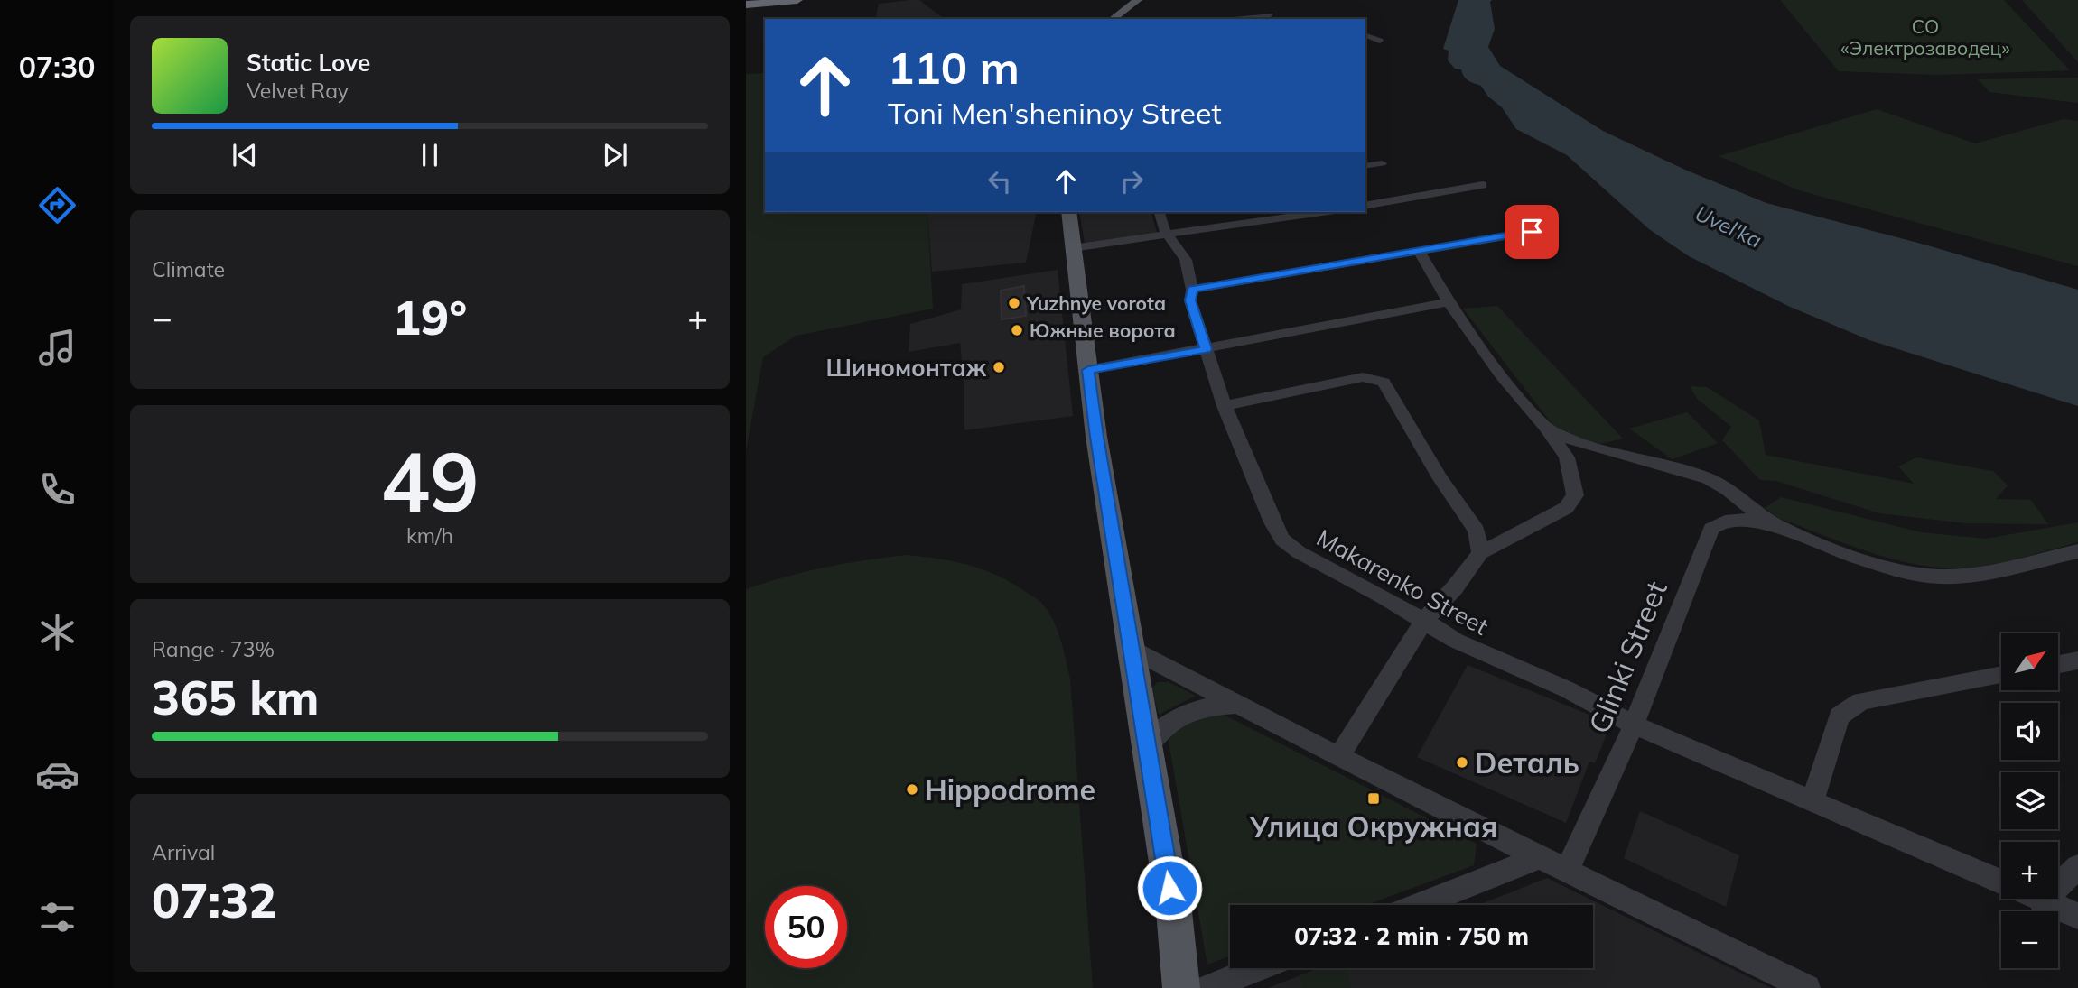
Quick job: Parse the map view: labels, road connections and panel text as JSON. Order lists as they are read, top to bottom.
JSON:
{
  "streets": {
    "street": ["Makarenko Street", "Glinki Street"]
  },
  "crossings": [
    ["Makarenko Street", "Glinki Street"]
  ],
  "water": ["Uvel'ka"],
  "parks": ["СО «Электрозаводец»"],
  "places": {
    "other": [
      "Yuzhnye vorota",
      "Южные ворота",
      "Шиномонтаж",
      "Dеталь",
      "Hippodrome"
    ],
    "transit": ["Улица Окружная"]
  },
  "north": "top right",
  "page": {
    "tabs": "07:30",
    "turn": ["110 m", "Toni Men'sheninoy Street"],
    "song": ["Static Love", "Velvet Ray"],
    "tile": [
      "Climate",
      ["49", "km/h"],
      ["Range · 73%", "365 km"],
      ["Arrival", "07:32"]
    ],
    "heat": ["−", "19°", "+"],
    "map_buttons": ["+", "−"],
    "limit": "50",
    "trip": "07:32 · 2 min · 750 m"
  }
}
